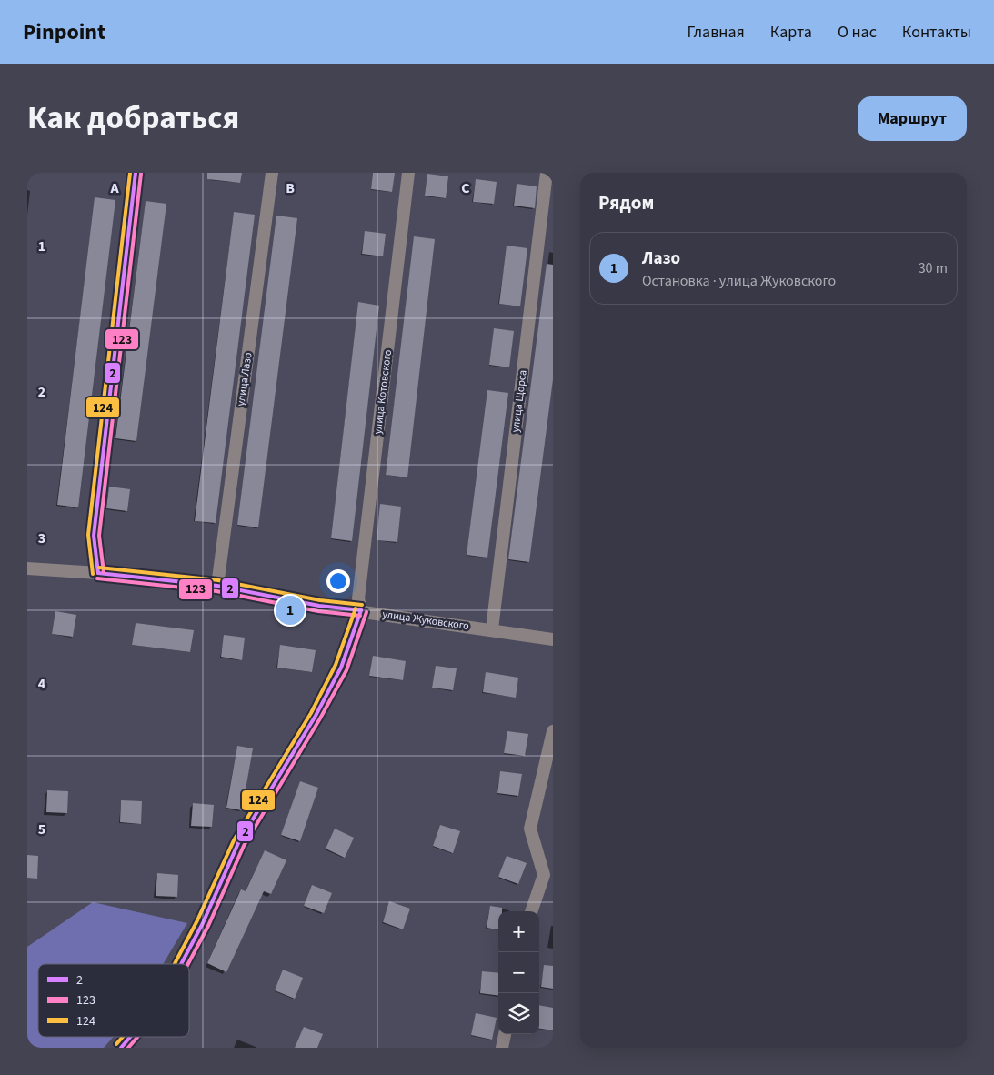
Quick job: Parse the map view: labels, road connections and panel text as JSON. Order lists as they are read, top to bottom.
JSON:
{
  "streets": {
    "street": [
      "улица Лазо",
      "улица Котовского",
      "улица Щорса",
      "улица Жуковского"
    ]
  },
  "crossings": [
    ["улица Лазо", "улица Жуковского"],
    ["улица Котовского", "улица Жуковского"],
    ["улица Щорса", "улица Жуковского"]
  ],
  "lines": ["transit line 2", "transit line 124", "transit line 123"],
  "legend": ["2", "123", "124"],
  "page": {
    "header": "Pinpoint",
    "nav": [
      "Главная",
      "Карта",
      "О нас",
      "Контакты"
    ],
    "title": "Как добраться",
    "buttons": "Маршрут",
    "heading": "Рядом",
    "list": [
      {
        "mark": "1",
        "name": "Лазо",
        "note": "Остановка · улица Жуковского",
        "value": "30 m"
      }
    ],
    "pins": "1",
    "map_buttons": ["+", "−"]
  },
  "grid": {
    "columns": ["A", "B", "C"],
    "rows": [
      "1",
      "2",
      "3",
      "4",
      "5"
    ]
  }
}
